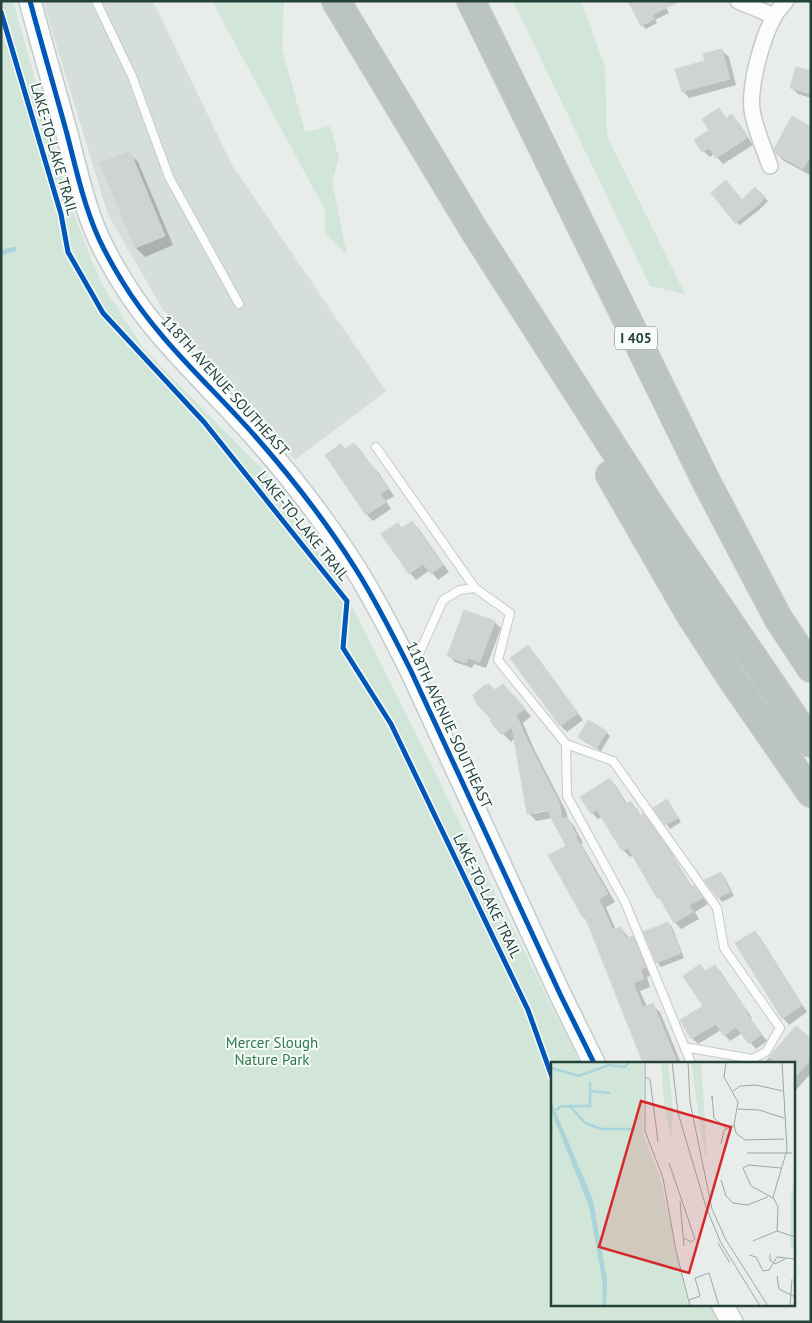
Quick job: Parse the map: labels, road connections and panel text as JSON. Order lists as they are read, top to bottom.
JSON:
{
  "streets": {
    "highway": ["I 405"],
    "street": ["118TH AVENUE SOUTHEAST"],
    "cycle path": ["LAKE-TO-LAKE TRAIL"]
  },
  "parks": ["Mercer Slough Nature Park"]
}
